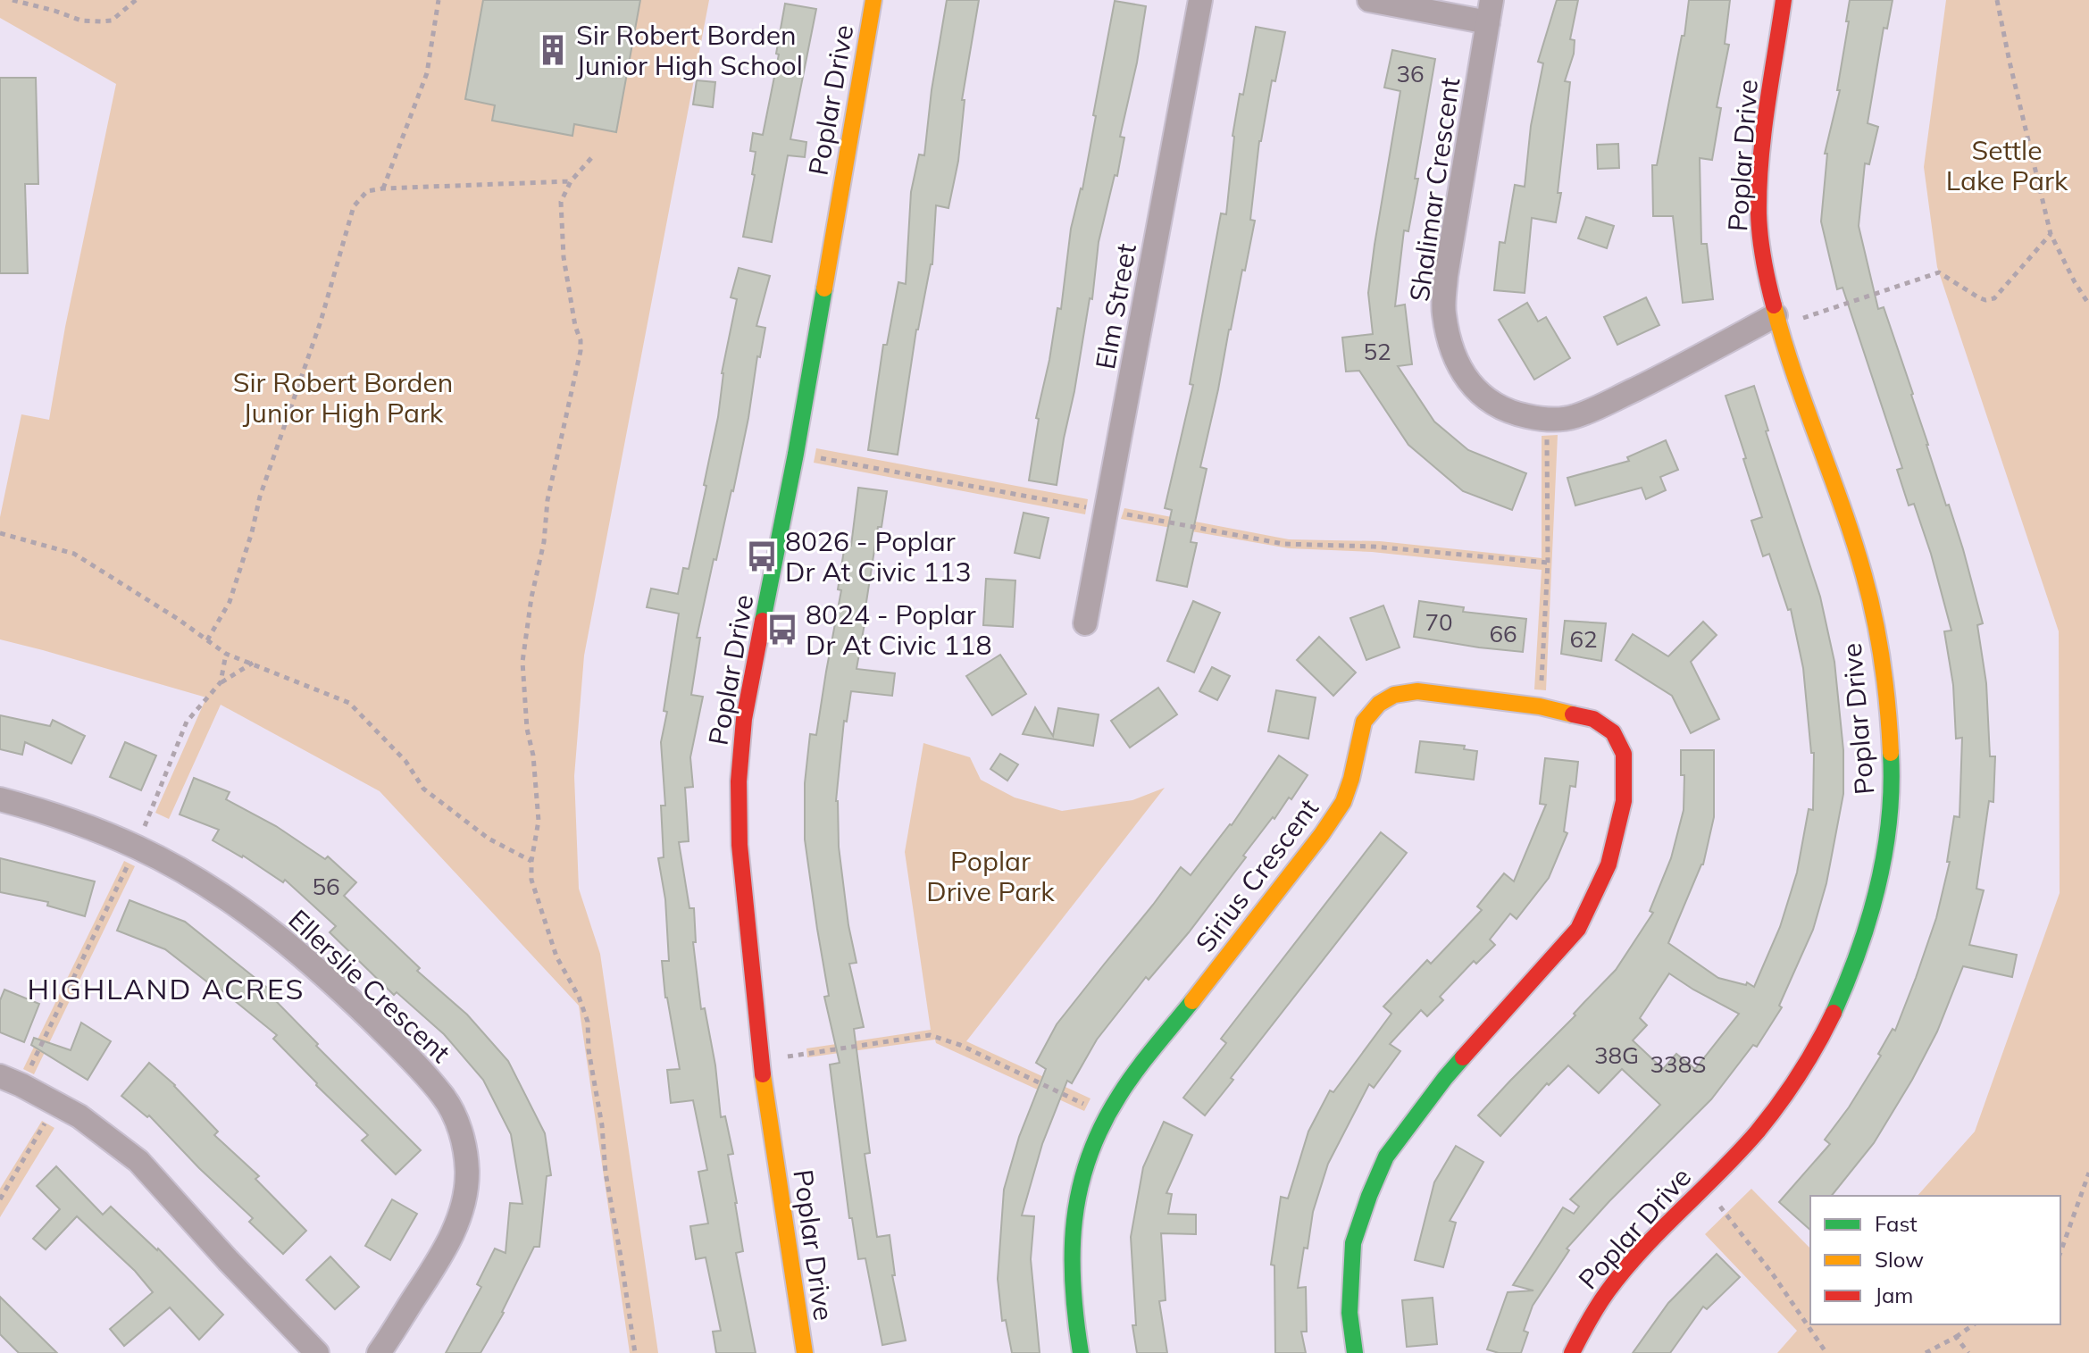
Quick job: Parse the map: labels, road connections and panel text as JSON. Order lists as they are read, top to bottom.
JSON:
{
  "streets": {
    "street": [
      "Poplar Drive",
      "Shalimar Crescent",
      "Elm Street",
      "Sirius Crescent",
      "Ellerslie Crescent"
    ]
  },
  "crossings": [
    ["Poplar Drive", "Shalimar Crescent"]
  ],
  "districts": ["HIGHLAND ACRES"],
  "parks": ["Settle Lake Park", "Sir Robert Borden Junior High Park", "Poplar Drive Park"],
  "places": {
    "building": ["Sir Robert Borden Junior High School"],
    "bus stop": ["8026 - Poplar Dr At Civic 113", "8024 - Poplar Dr At Civic 118"]
  },
  "house_numbers": [
    "36",
    "52",
    "70",
    "66",
    "62",
    "56",
    "38G",
    "338S"
  ],
  "legend": ["Fast", "Slow", "Jam"]
}
